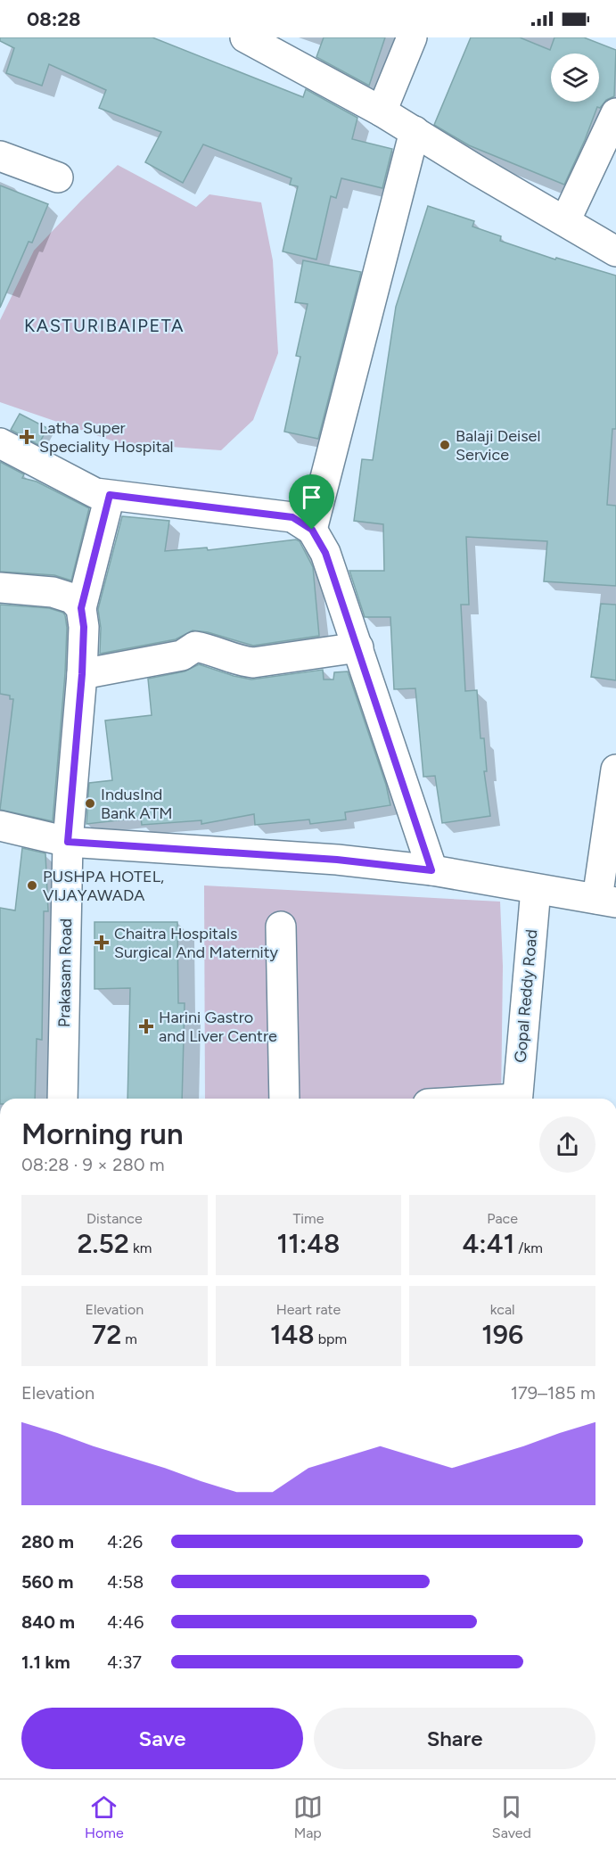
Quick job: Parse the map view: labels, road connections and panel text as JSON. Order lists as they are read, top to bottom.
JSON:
{
  "streets": {
    "street": ["Prakasam Road", "Gopal Reddy Road"]
  },
  "districts": ["KASTURIBAIPETA"],
  "places": {
    "health": ["Latha Super Speciality Hospital", "Chaitra Hospitals Surgical And Maternity", "Harini Gastro and Liver Centre"],
    "other": ["Balaji Deisel Service", "IndusInd Bank ATM", "PUSHPA HOTEL, VIJAYAWADA"]
  },
  "page": {
    "status": "08:28",
    "heading": ["Morning run", "08:28 · 9 × 280 m"],
    "stats": [
      ["Distance", "2.52 km"],
      ["Time", "11:48"],
      ["Pace", "4:41 /km"],
      ["Elevation", "72 m"],
      ["Heart rate", "148 bpm"],
      ["kcal", "196"]
    ],
    "chart": ["Elevation", "179–185 m"],
    "list": [
      {
        "name": "280 m",
        "note": "4:26"
      },
      {
        "name": "560 m",
        "note": "4:58"
      },
      {
        "name": "840 m",
        "note": "4:46"
      },
      {
        "name": "1.1 km",
        "note": "4:37"
      }
    ],
    "buttons": ["Save", "Share"],
    "tabs": ["Home", "Map", "Saved"]
  }
}
